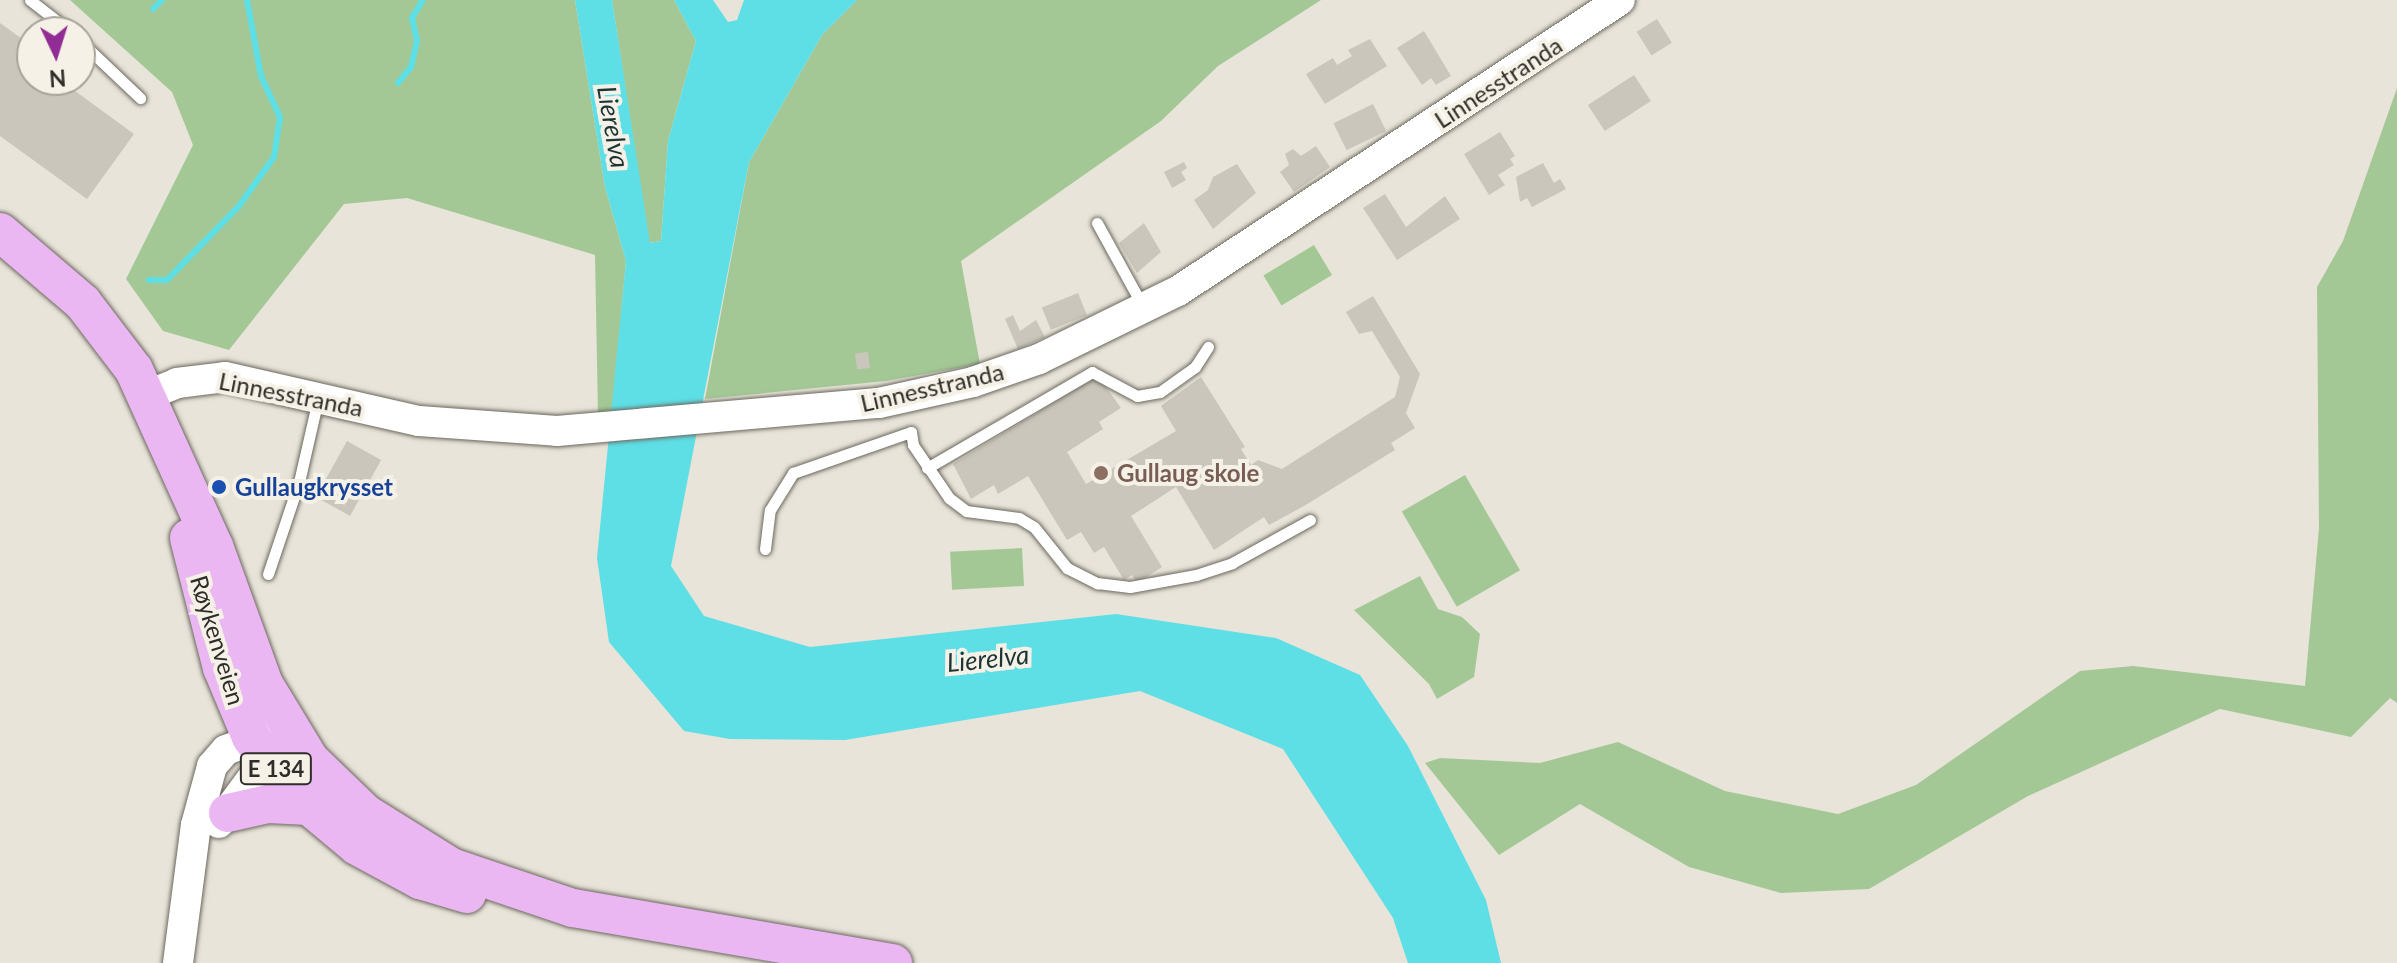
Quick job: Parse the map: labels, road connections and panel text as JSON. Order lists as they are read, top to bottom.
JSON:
{
  "streets": {
    "highway": ["Røykenveien", "E 134"],
    "street": ["Linnesstranda"]
  },
  "crossings": [
    ["Linnesstranda", "Røykenveien"],
    ["Røykenveien", "E 134"]
  ],
  "water": ["Lierelva"],
  "places": ["Gullaug skole", "Gullaugkrysset"],
  "north": "bottom"
}
